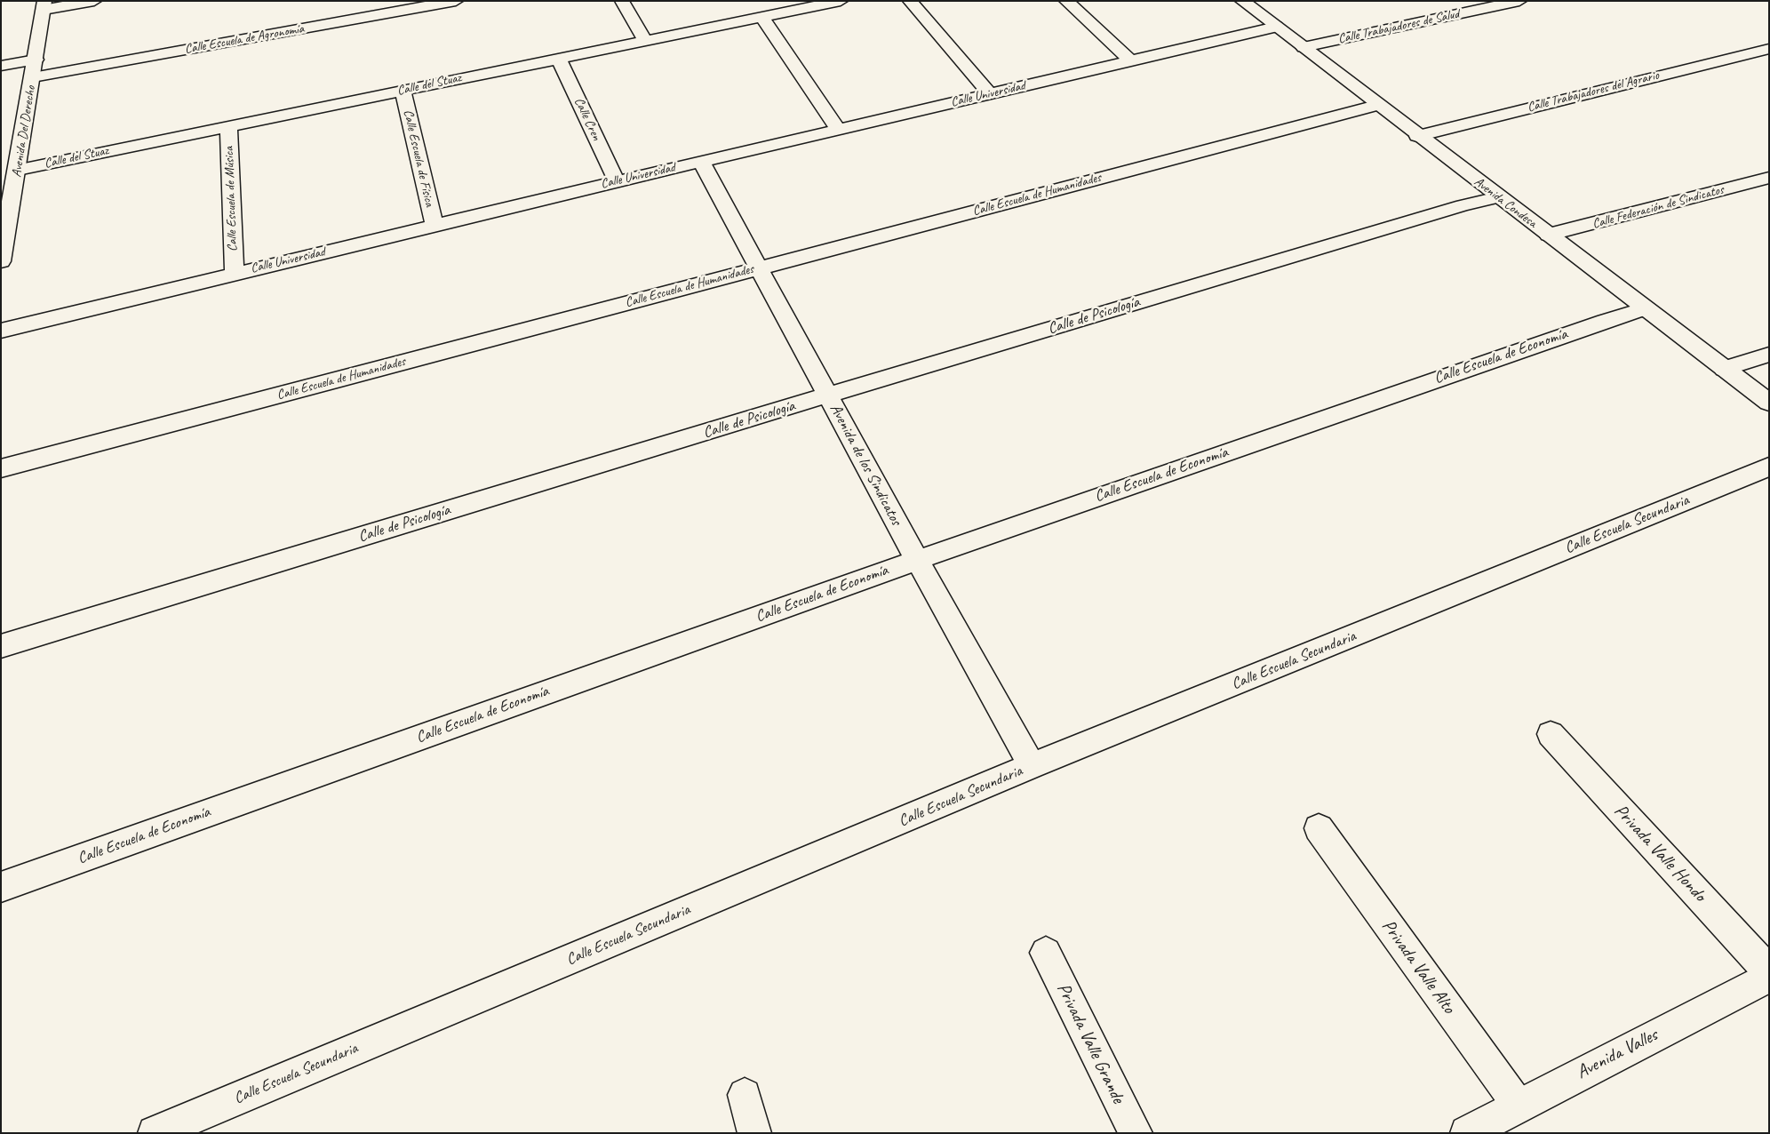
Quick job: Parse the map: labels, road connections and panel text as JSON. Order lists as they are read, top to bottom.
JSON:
{
  "streets": {
    "street": [
      "Calle Trabajadores de Salud",
      "Calle Escuela de Agronomía",
      "Calle del Stuaz",
      "Calle Trabajadores del Agrario",
      "Calle Universidad",
      "Calle Cren",
      "Avenida Del Derecho",
      "Calle Escuela de Física",
      "Calle Escuela de Humanidades",
      "Calle Escuela de Música",
      "Avenida Condesa",
      "Calle Federación de Sindicatos",
      "Calle de Psicología",
      "Calle Escuela de Economía",
      "Avenida de los Sindicatos",
      "Calle Escuela Secundaria",
      "Privada Valle Hondo",
      "Privada Valle Alto",
      "Privada Valle Grande",
      "Avenida Valles"
    ]
  },
  "crossings": [
    ["Calle Trabajadores de Salud", "Avenida Condesa"],
    ["Calle Escuela de Agronomía", "Avenida Del Derecho"],
    ["Calle del Stuaz", "Calle Cren"],
    ["Calle del Stuaz", "Avenida Del Derecho"],
    ["Calle del Stuaz", "Calle Escuela de Física"],
    ["Calle del Stuaz", "Calle Escuela de Música"],
    ["Calle Trabajadores del Agrario", "Avenida Condesa"],
    ["Calle Universidad", "Calle Cren"],
    ["Calle Universidad", "Calle Escuela de Física"],
    ["Calle Universidad", "Calle Escuela de Música"],
    ["Calle Universidad", "Avenida Condesa"],
    ["Calle Universidad", "Avenida de los Sindicatos"],
    ["Calle Escuela de Humanidades", "Avenida Condesa"],
    ["Calle Escuela de Humanidades", "Avenida de los Sindicatos"],
    ["Avenida Condesa", "Calle Federación de Sindicatos"],
    ["Avenida Condesa", "Calle de Psicología"],
    ["Avenida Condesa", "Calle Escuela de Economía"],
    ["Calle de Psicología", "Avenida de los Sindicatos"],
    ["Calle Escuela de Economía", "Avenida de los Sindicatos"],
    ["Avenida de los Sindicatos", "Calle Escuela Secundaria"],
    ["Privada Valle Alto", "Avenida Valles"]
  ]
}
